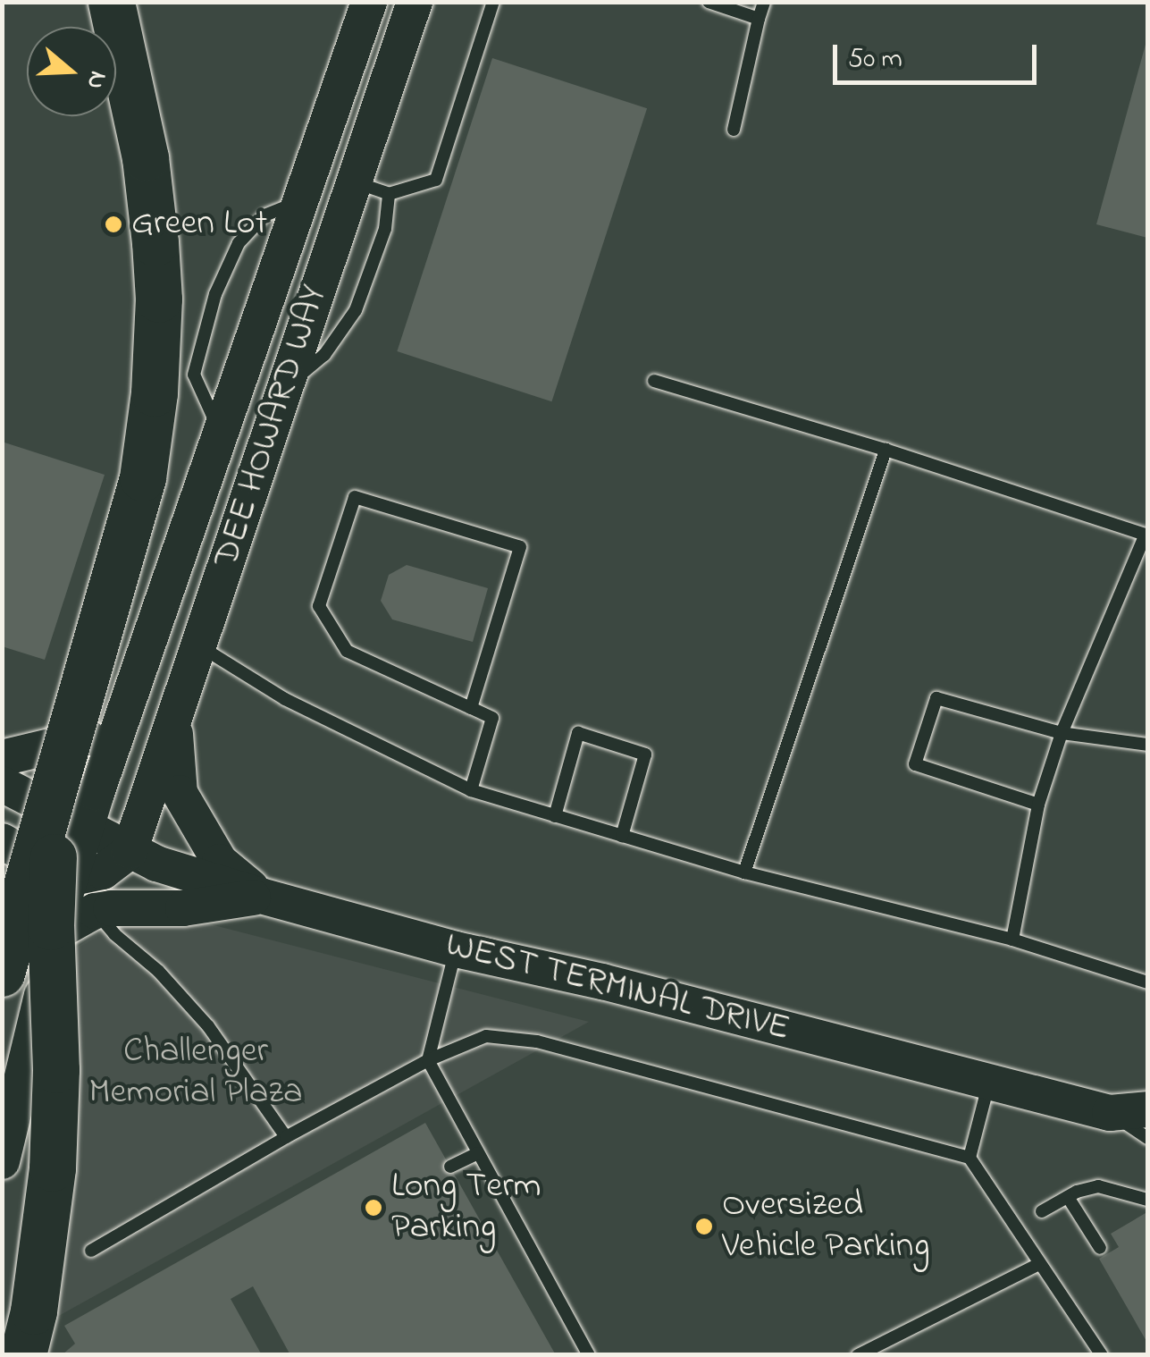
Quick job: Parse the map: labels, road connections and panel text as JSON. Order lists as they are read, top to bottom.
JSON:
{
  "streets": {
    "main road": ["DEE HOWARD WAY", "WEST TERMINAL DRIVE"]
  },
  "crossings": [
    ["DEE HOWARD WAY", "WEST TERMINAL DRIVE"]
  ],
  "parks": ["Challenger Memorial Plaza"],
  "places": ["Green Lot", "Long Term Parking", "Oversized Vehicle Parking"],
  "scale_bar": "50 m",
  "north": "right"
}
